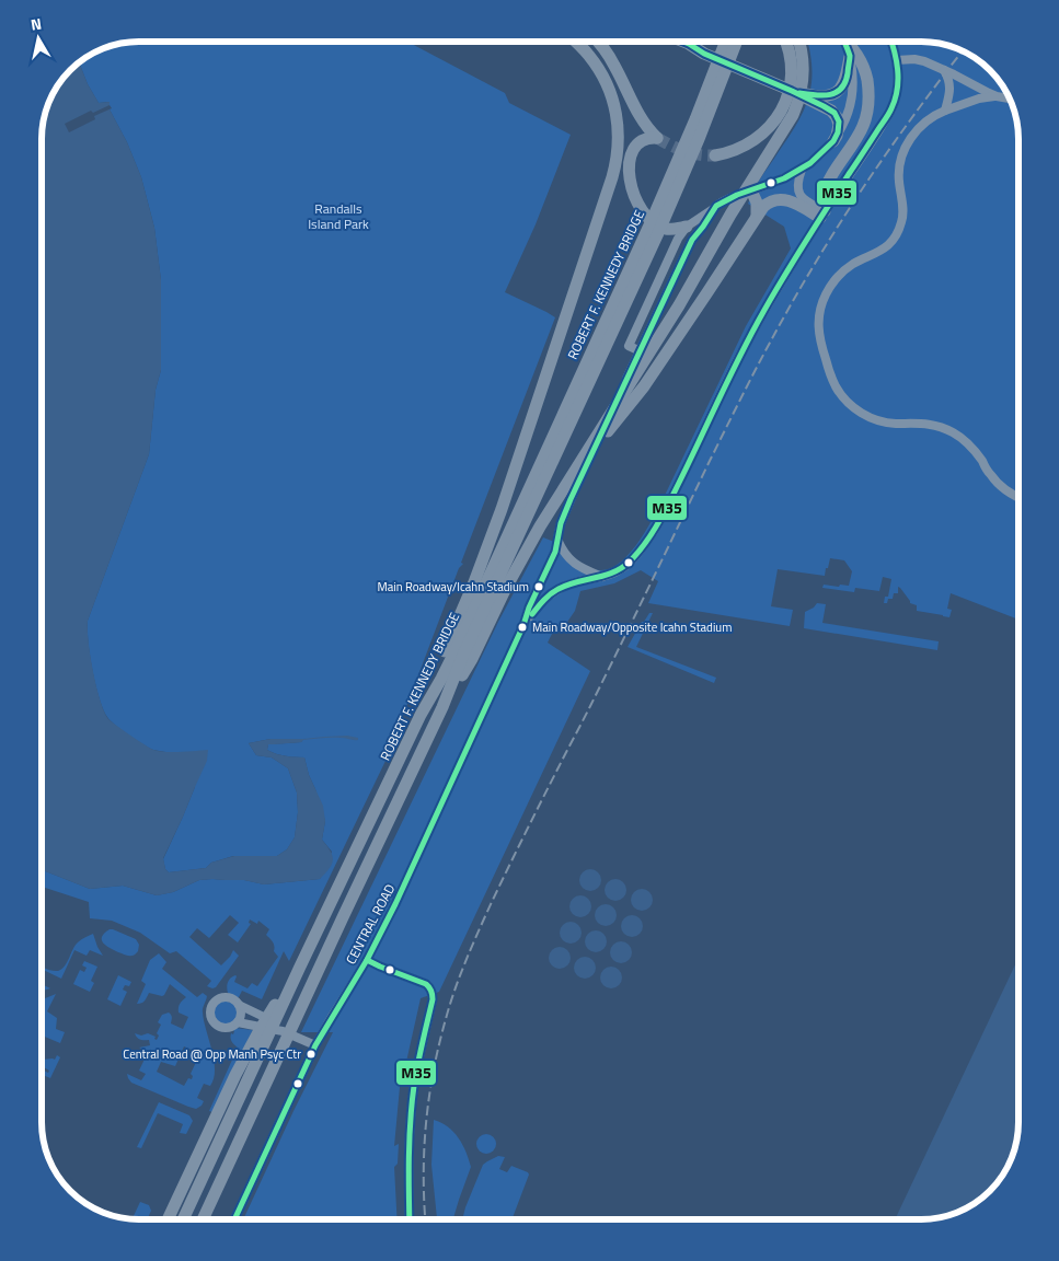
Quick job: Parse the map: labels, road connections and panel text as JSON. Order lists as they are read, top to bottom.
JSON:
{
  "streets": {
    "highway": ["ROBERT F. KENNEDY BRIDGE"],
    "street": ["CENTRAL ROAD"]
  },
  "parks": ["Randalls Island Park"],
  "places": ["Main Roadway/Icahn Stadium", "Main Roadway/Opposite Icahn Stadium", "Central Road @ Opp Manh Psyc Ctr"],
  "lines": ["transit line M35"],
  "north": "top"
}
